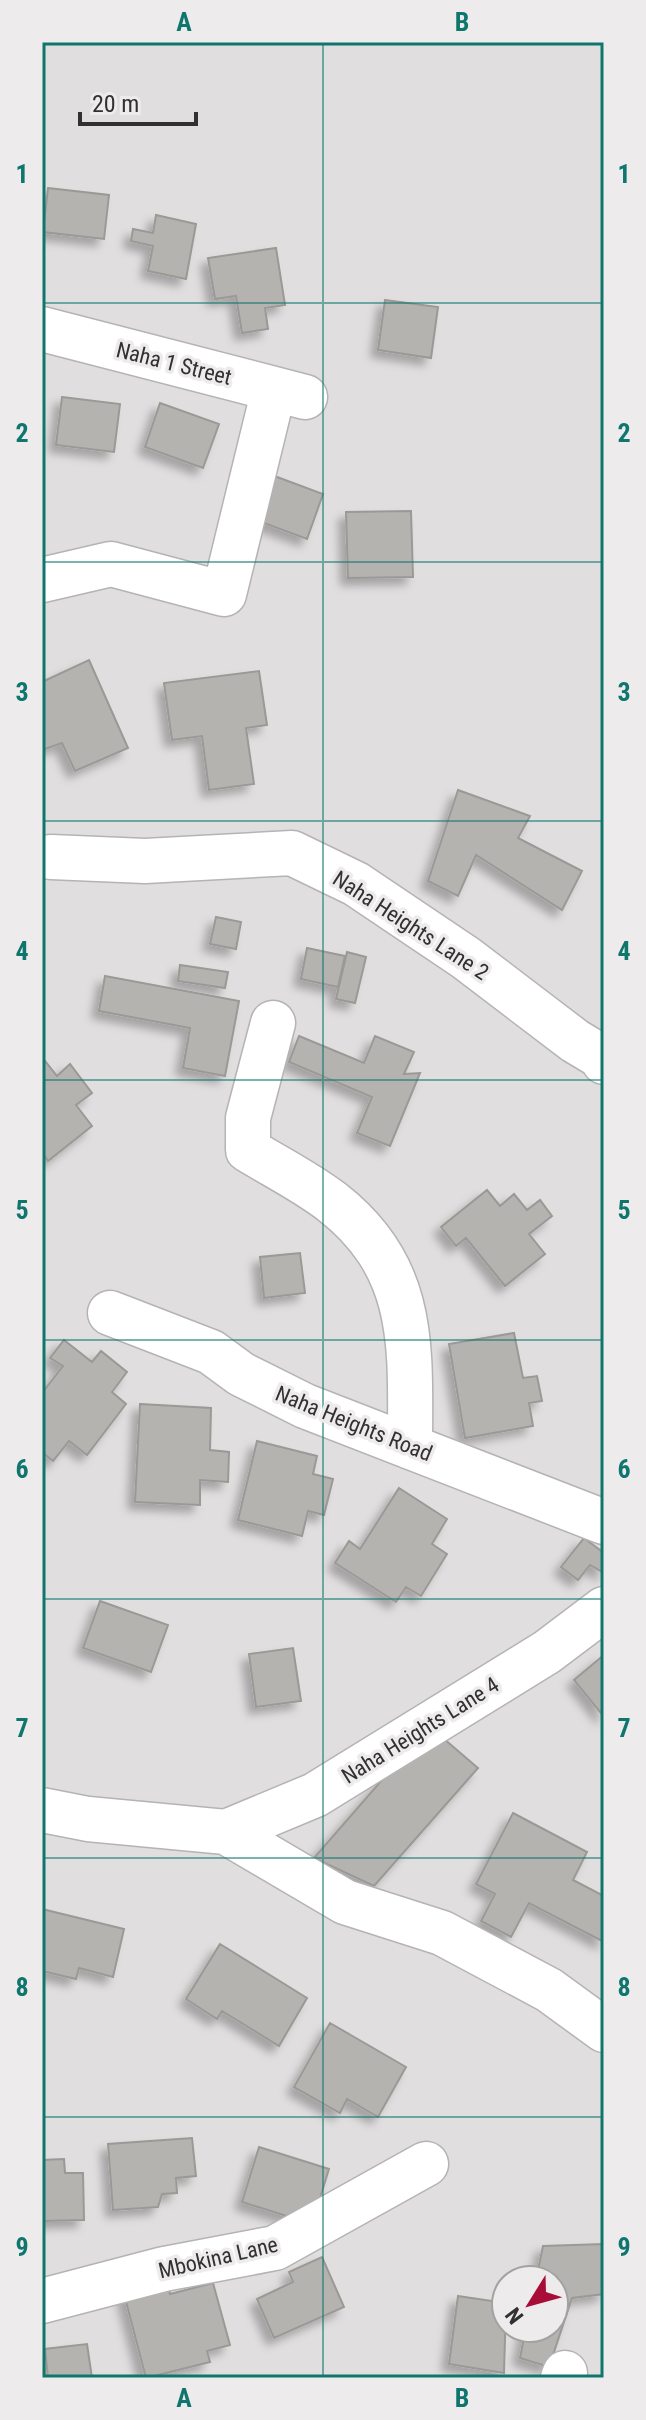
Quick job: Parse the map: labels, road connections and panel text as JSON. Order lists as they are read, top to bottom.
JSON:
{
  "streets": {
    "street": [
      "Naha 1 Street",
      "Naha Heights Lane 2",
      "Naha Heights Road",
      "Naha Heights Lane 4",
      "Mbokina Lane"
    ]
  },
  "scale_bar": "20 m",
  "north": "bottom left",
  "grid": {
    "columns": ["A", "B"],
    "rows": [
      "1",
      "2",
      "3",
      "4",
      "5",
      "6",
      "7",
      "8",
      "9"
    ]
  }
}
